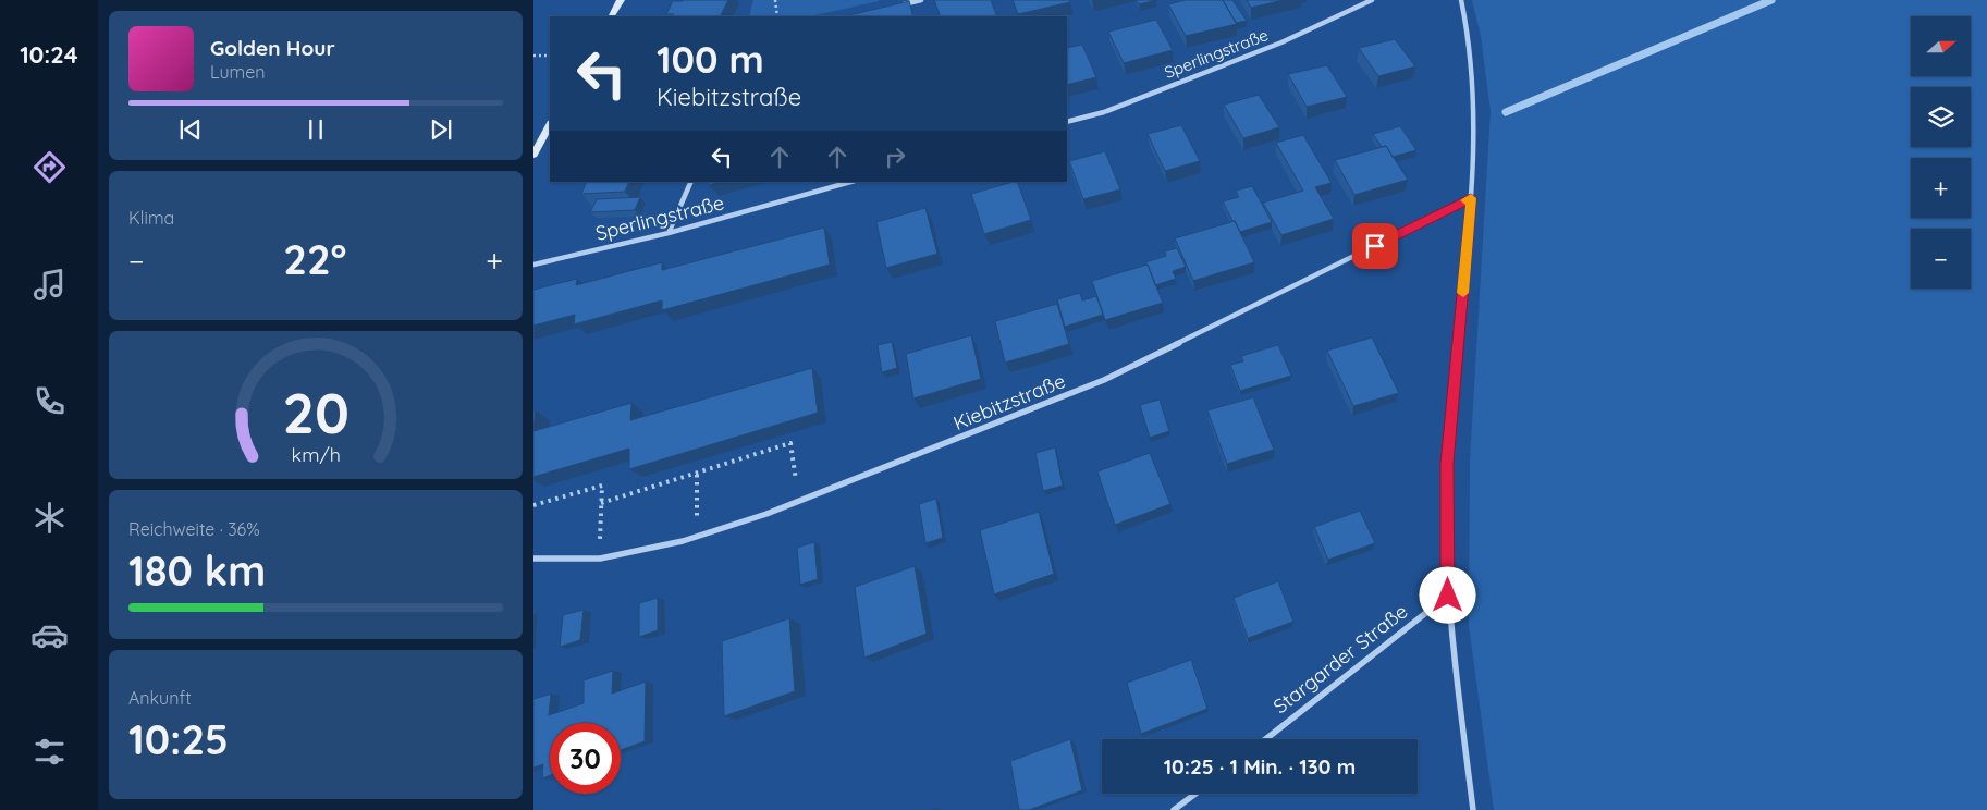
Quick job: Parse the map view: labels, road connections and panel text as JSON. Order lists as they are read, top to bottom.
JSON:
{
  "streets": {
    "street": ["Sperlingstraße", "Kiebitzstraße", "Stargarder Straße"]
  },
  "north": "right",
  "page": {
    "tabs": "10:24",
    "map_buttons": ["+", "−"],
    "turn": ["100 m", "Kiebitzstraße"],
    "song": ["Golden Hour", "Lumen"],
    "tile": [
      "Klima",
      ["Reichweite · 36%", "180 km"],
      ["Ankunft", "10:25"]
    ],
    "heat": ["−", "22°", "+"],
    "limit": "30",
    "trip": "10:25 · 1 Min. · 130 m",
    "gauge": ["20", "km/h"]
  }
}
